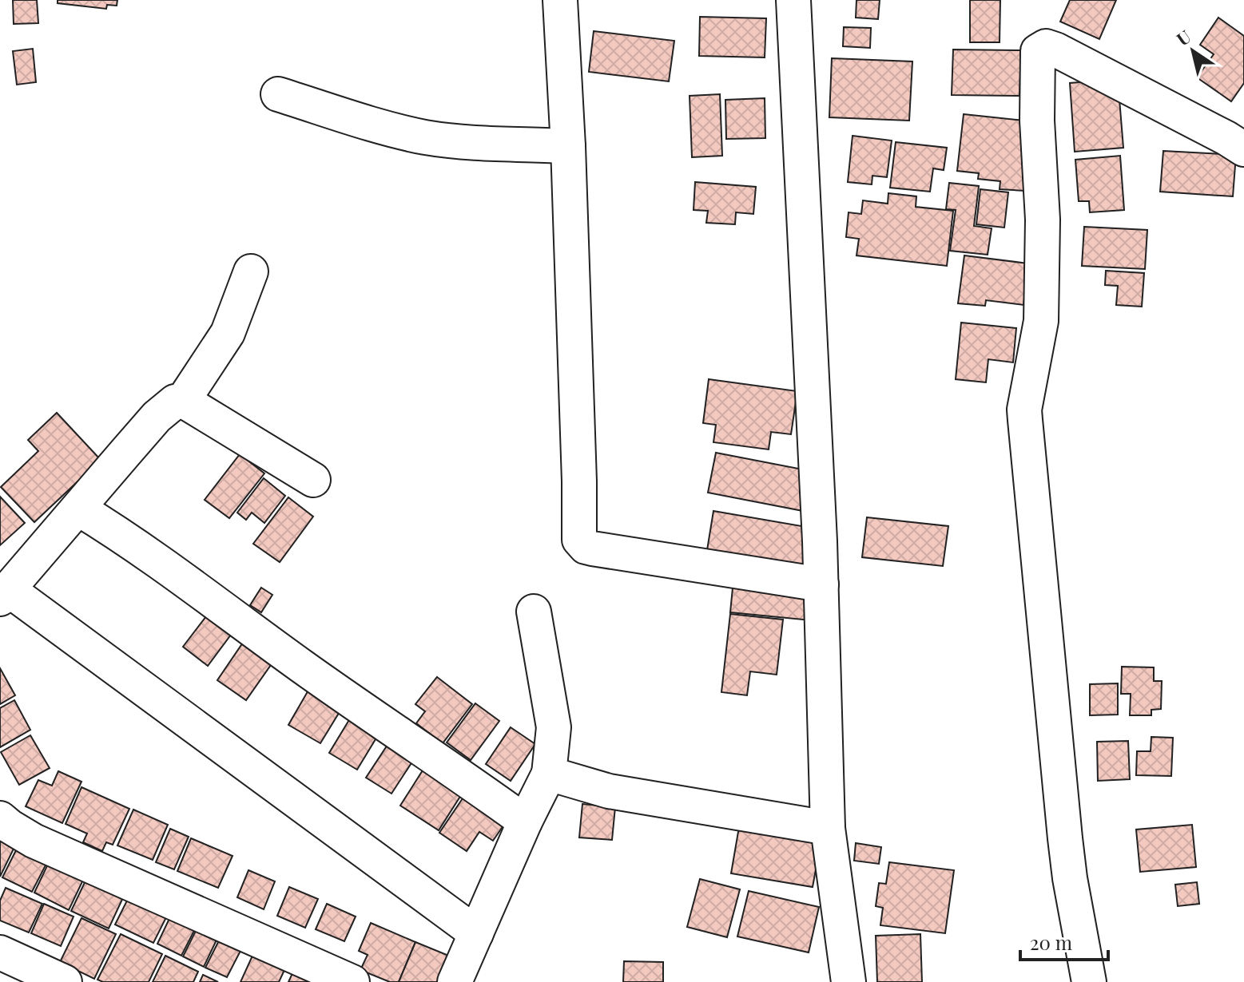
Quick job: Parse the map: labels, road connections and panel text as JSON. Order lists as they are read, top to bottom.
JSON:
{
  "scale_bar": "20 m",
  "north": "top left"
}
